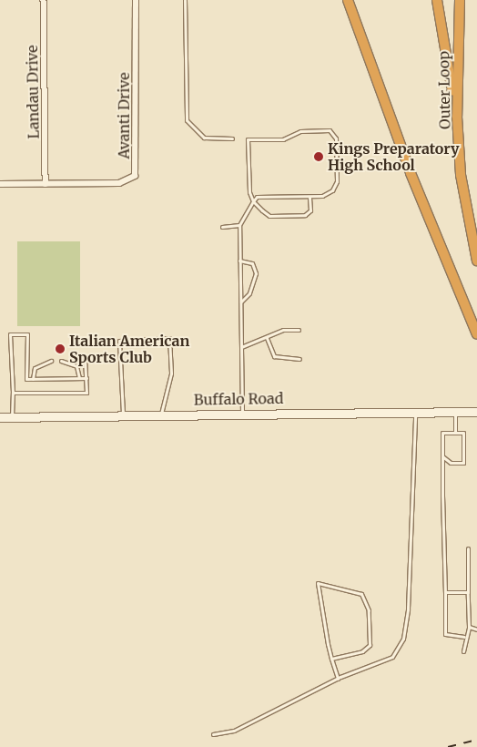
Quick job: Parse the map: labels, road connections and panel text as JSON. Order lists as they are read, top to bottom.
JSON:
{
  "streets": {
    "highway": ["Outer Loop"],
    "main road": ["Buffalo Road"],
    "street": ["Landau Drive", "Avanti Drive"]
  },
  "crossings": [
    ["Landau Drive", "Avanti Drive"]
  ],
  "places": ["Kings Preparatory High School", "Italian American Sports Club"]
}
